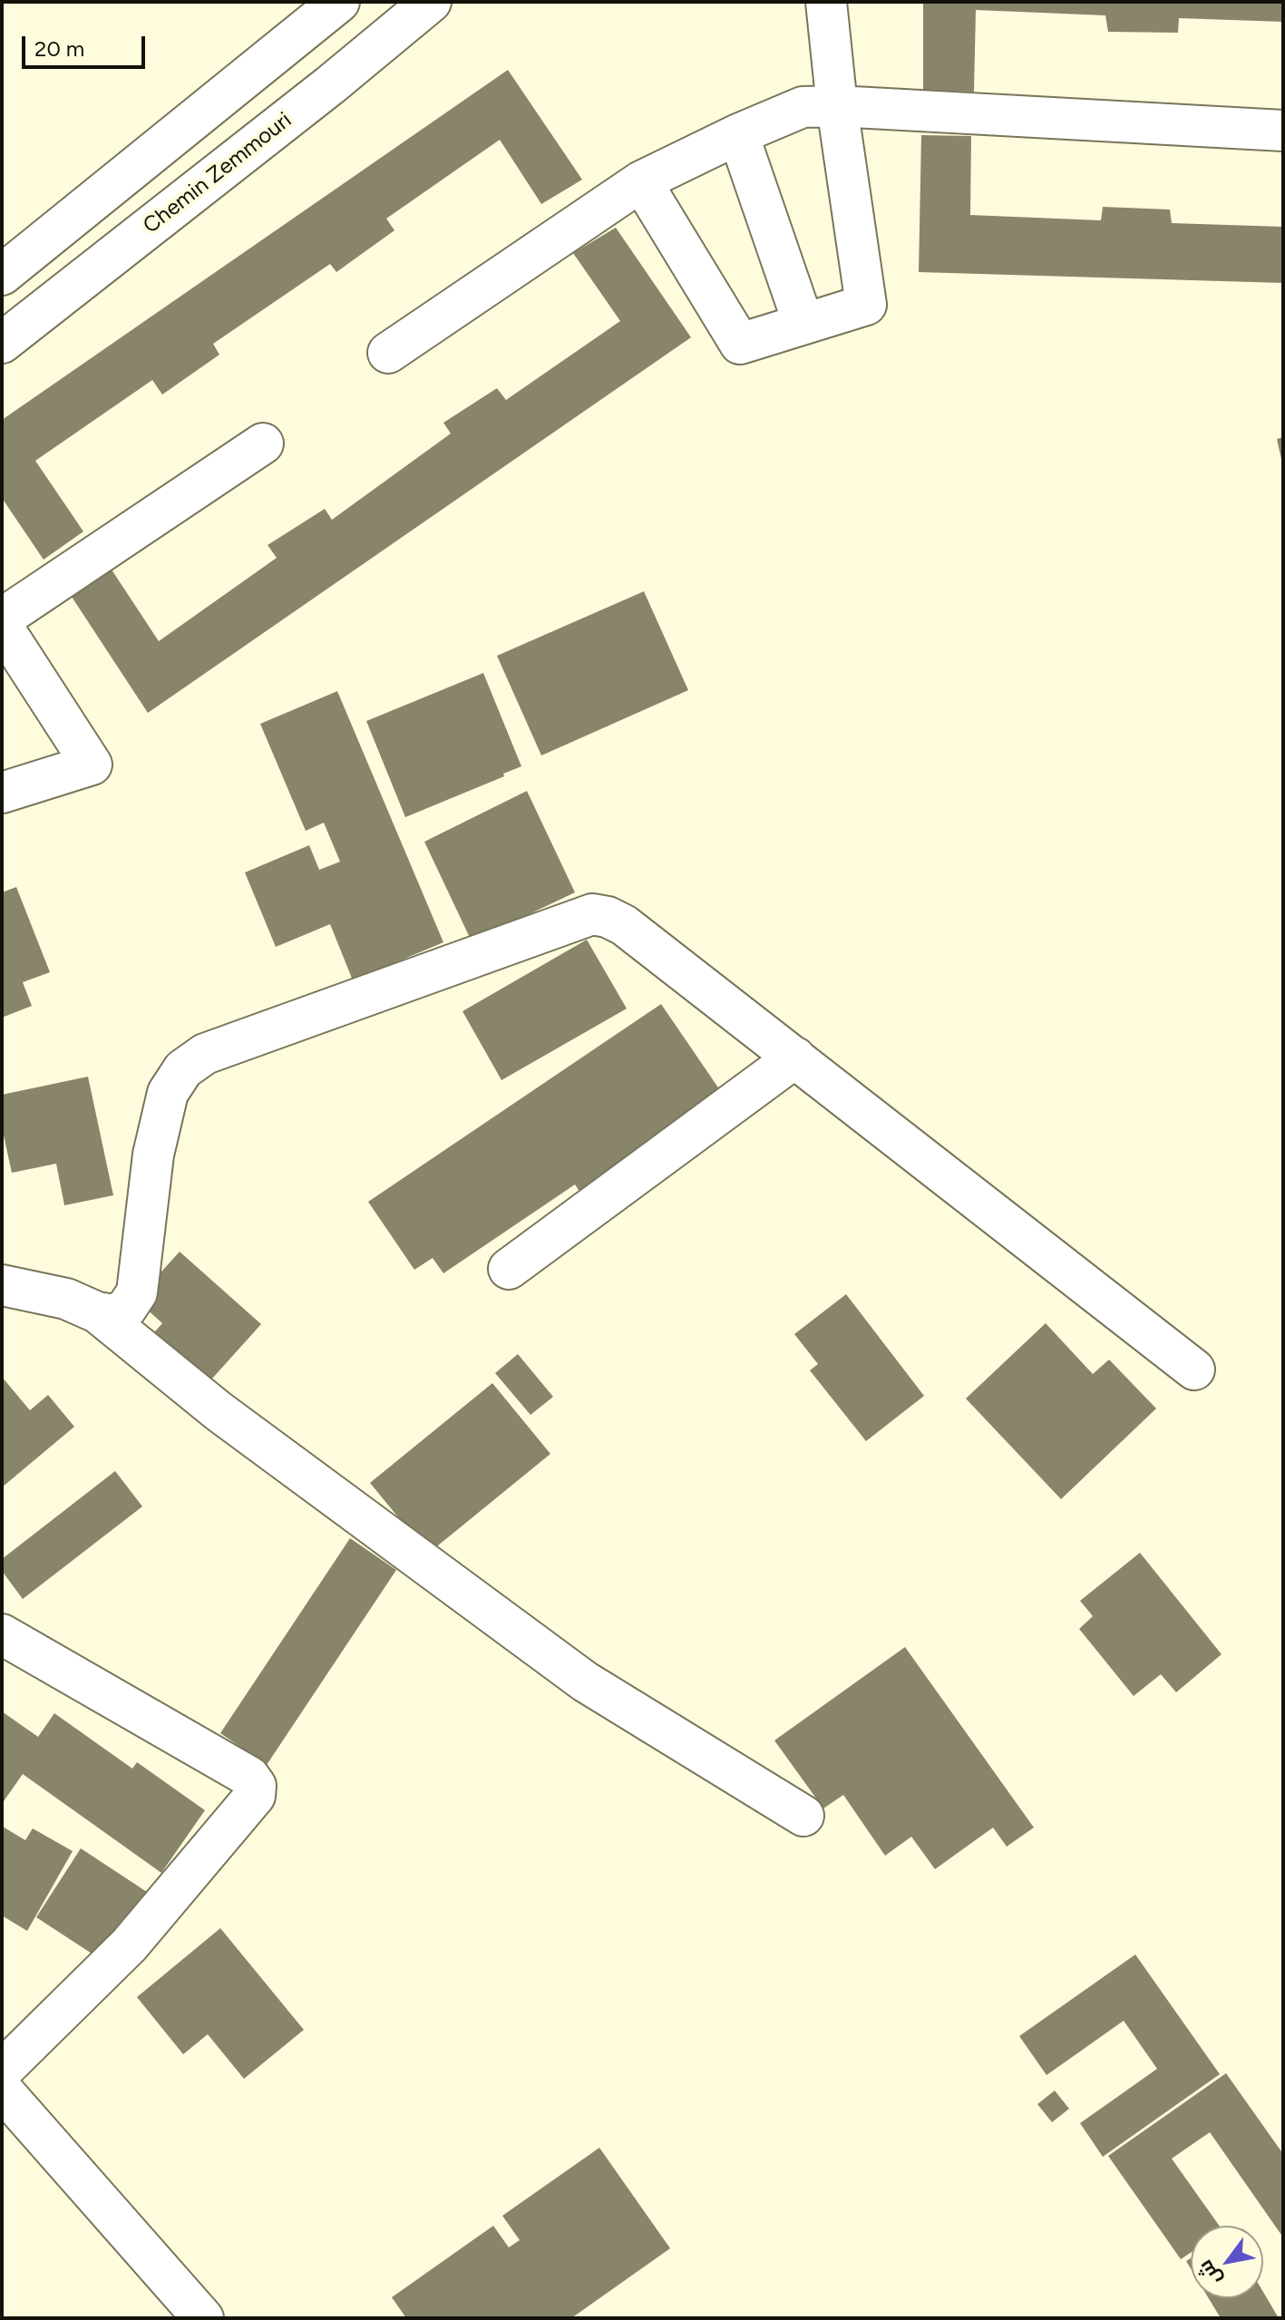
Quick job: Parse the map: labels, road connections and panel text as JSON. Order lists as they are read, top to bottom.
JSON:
{
  "streets": {
    "street": ["Chemin Zemmouri"]
  },
  "scale_bar": "20 m",
  "north": "bottom left"
}
